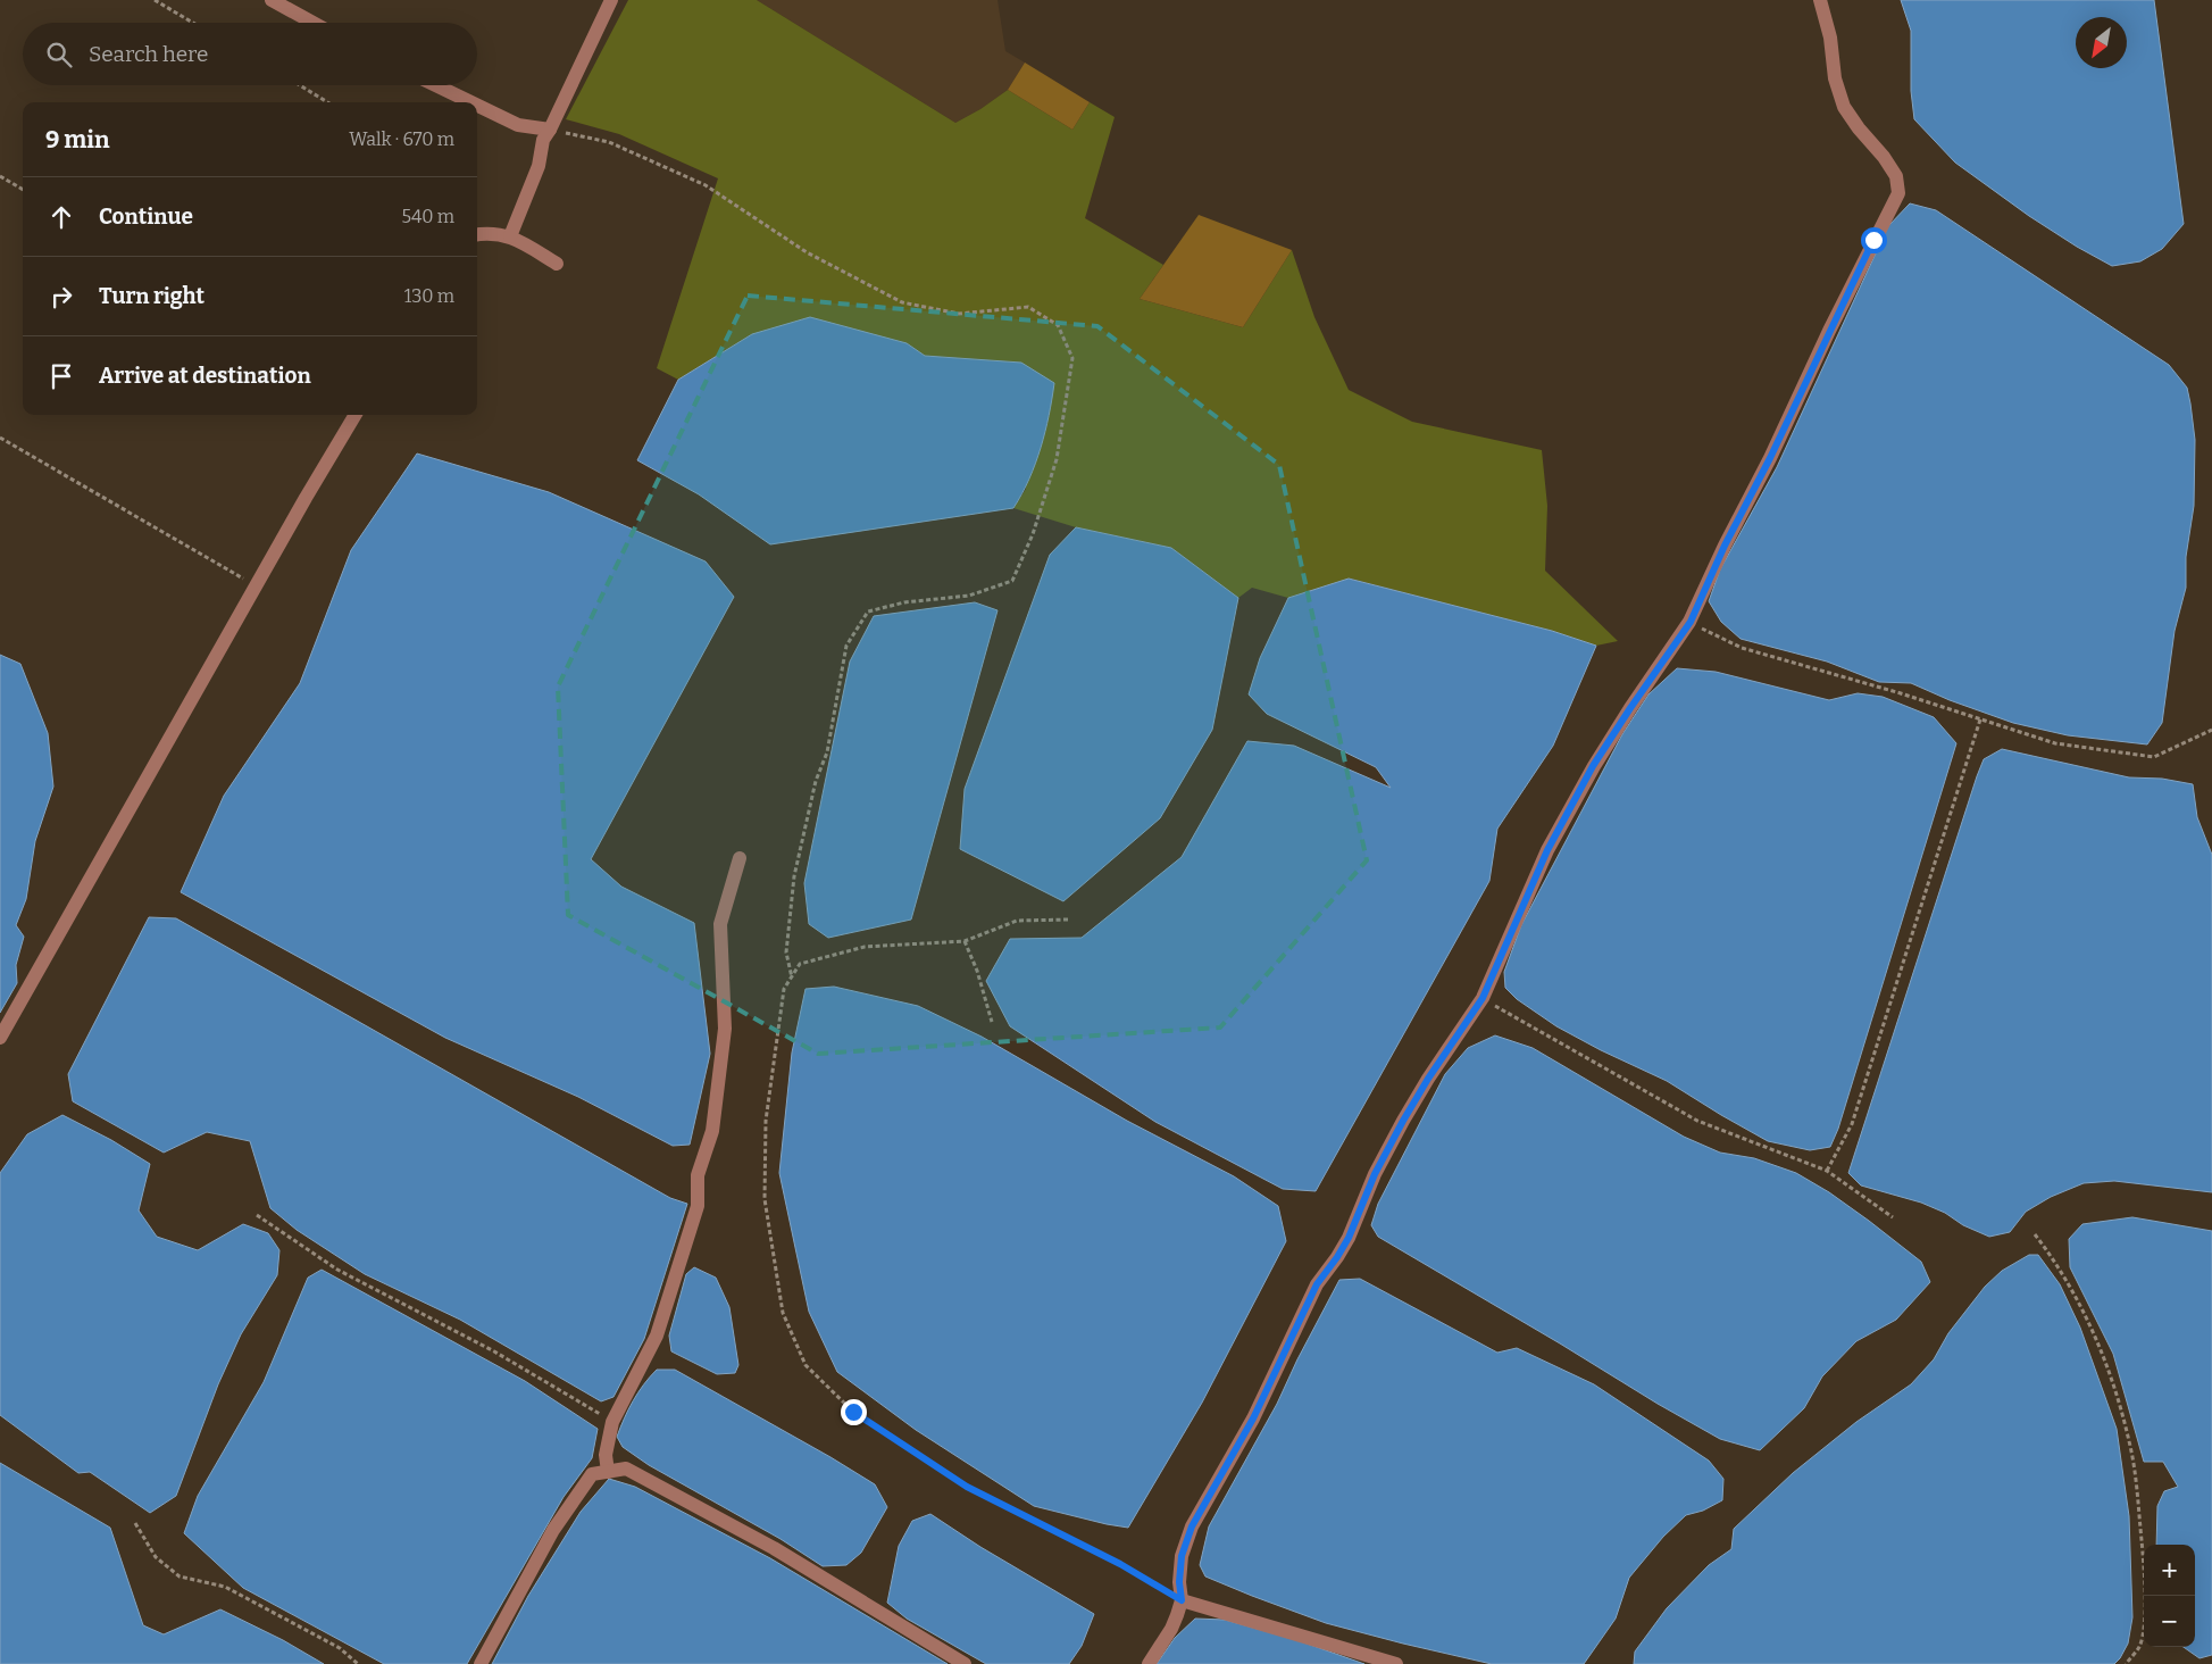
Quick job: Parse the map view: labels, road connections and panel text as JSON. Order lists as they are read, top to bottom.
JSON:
{
  "north": "bottom left",
  "page": {
    "search": "Search here",
    "heading": ["9 min", "Walk · 670 m"],
    "list": [
      ["Continue", "540 m"],
      ["Turn right", "130 m"],
      "Arrive at destination"
    ],
    "map_buttons": ["+", "−"]
  }
}
